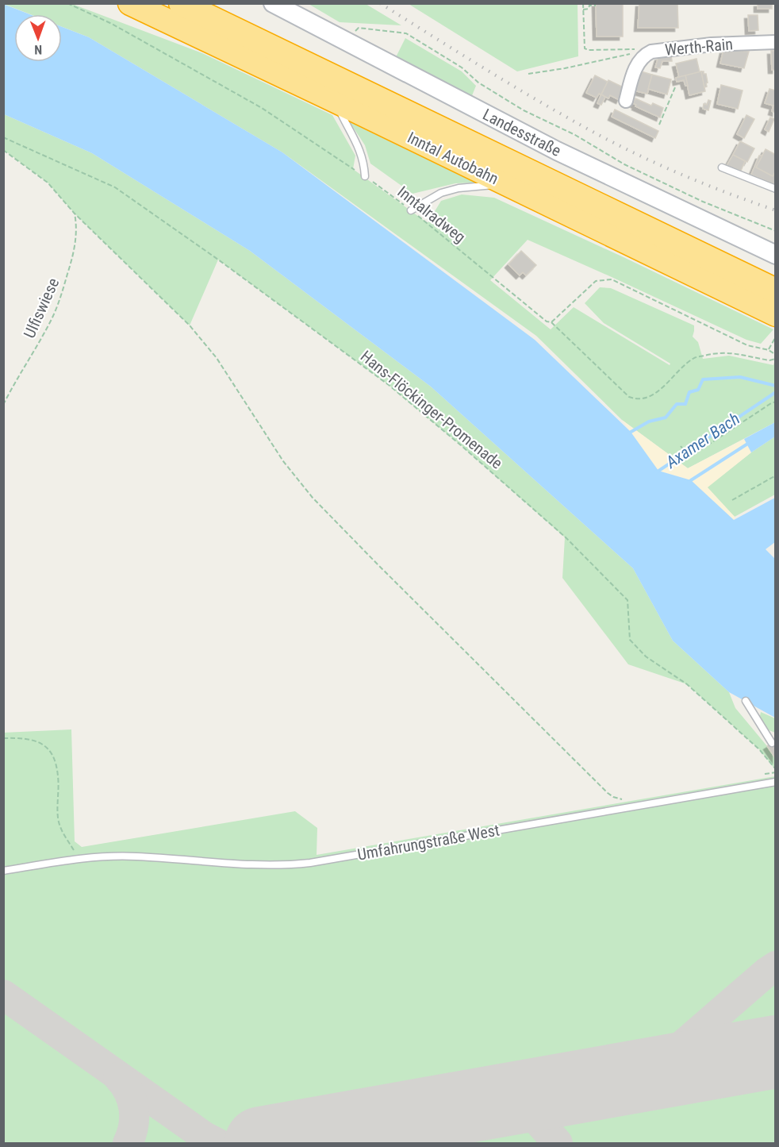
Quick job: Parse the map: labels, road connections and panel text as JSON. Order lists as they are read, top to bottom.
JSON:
{
  "streets": {
    "highway": ["Inntal Autobahn"],
    "main road": ["Landesstraße"],
    "street": ["Werth-Rain"],
    "lane": ["Umfahrungstraße West"],
    "path": ["Inntalradweg", "Ulfiswiese", "Hans-Flöckinger-Promenade"]
  },
  "water": ["Axamer Bach"],
  "north": "bottom"
}
